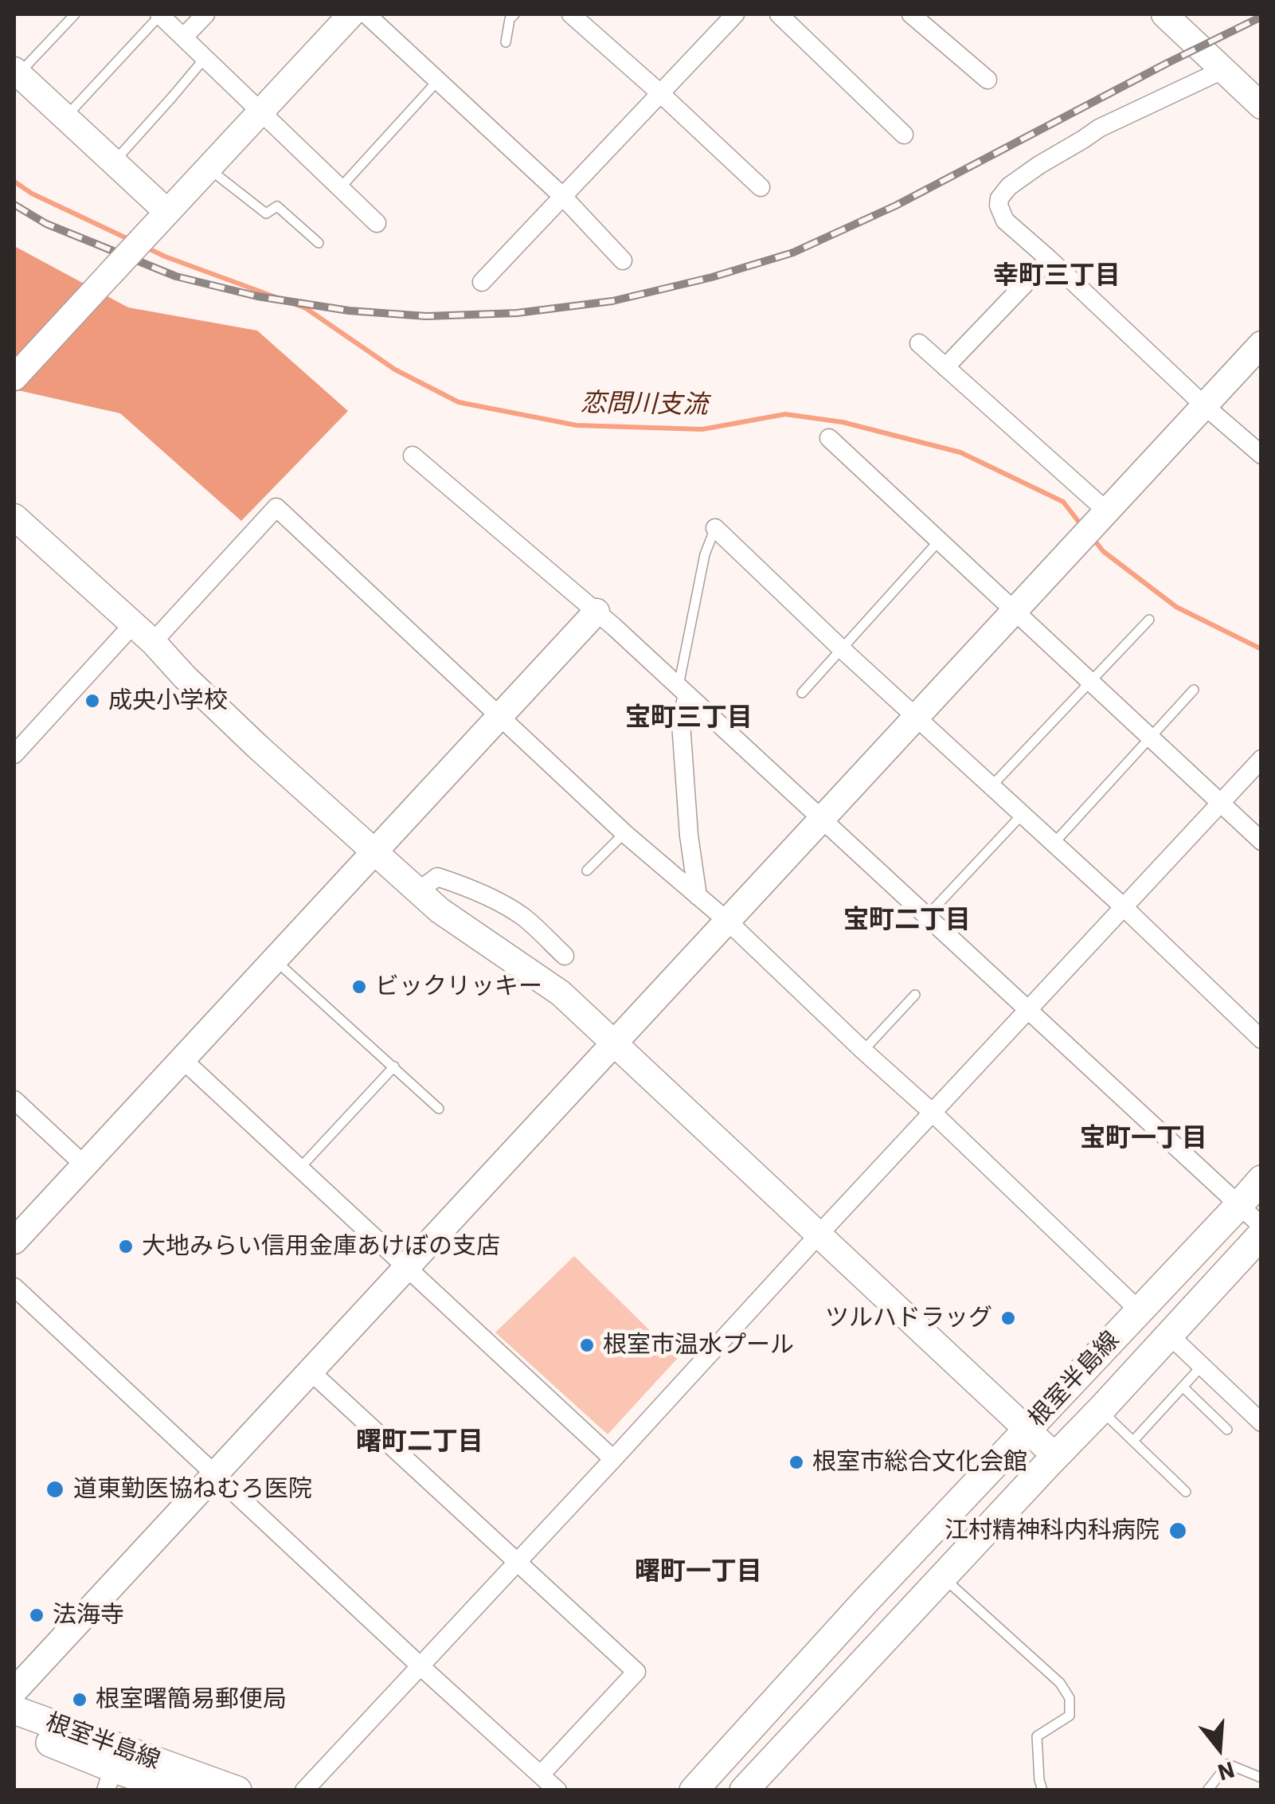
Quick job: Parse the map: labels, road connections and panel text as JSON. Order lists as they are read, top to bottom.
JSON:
{
  "streets": {
    "main road": ["根室半島線"]
  },
  "districts": [
    "幸町三丁目",
    "宝町三丁目",
    "宝町二丁目",
    "宝町一丁目",
    "曙町二丁目",
    "曙町一丁目"
  ],
  "water": ["恋問川支流"],
  "places": [
    "成央小学校",
    "ビックリッキー",
    "大地みらい信用金庫あけぼの支店",
    "ツルハドラッグ",
    "根室市温水プール",
    "根室市総合文化会館",
    "道東勤医協ねむろ医院",
    "江村精神科内科病院",
    "法海寺",
    "根室曙簡易郵便局"
  ],
  "north": "bottom"
}
